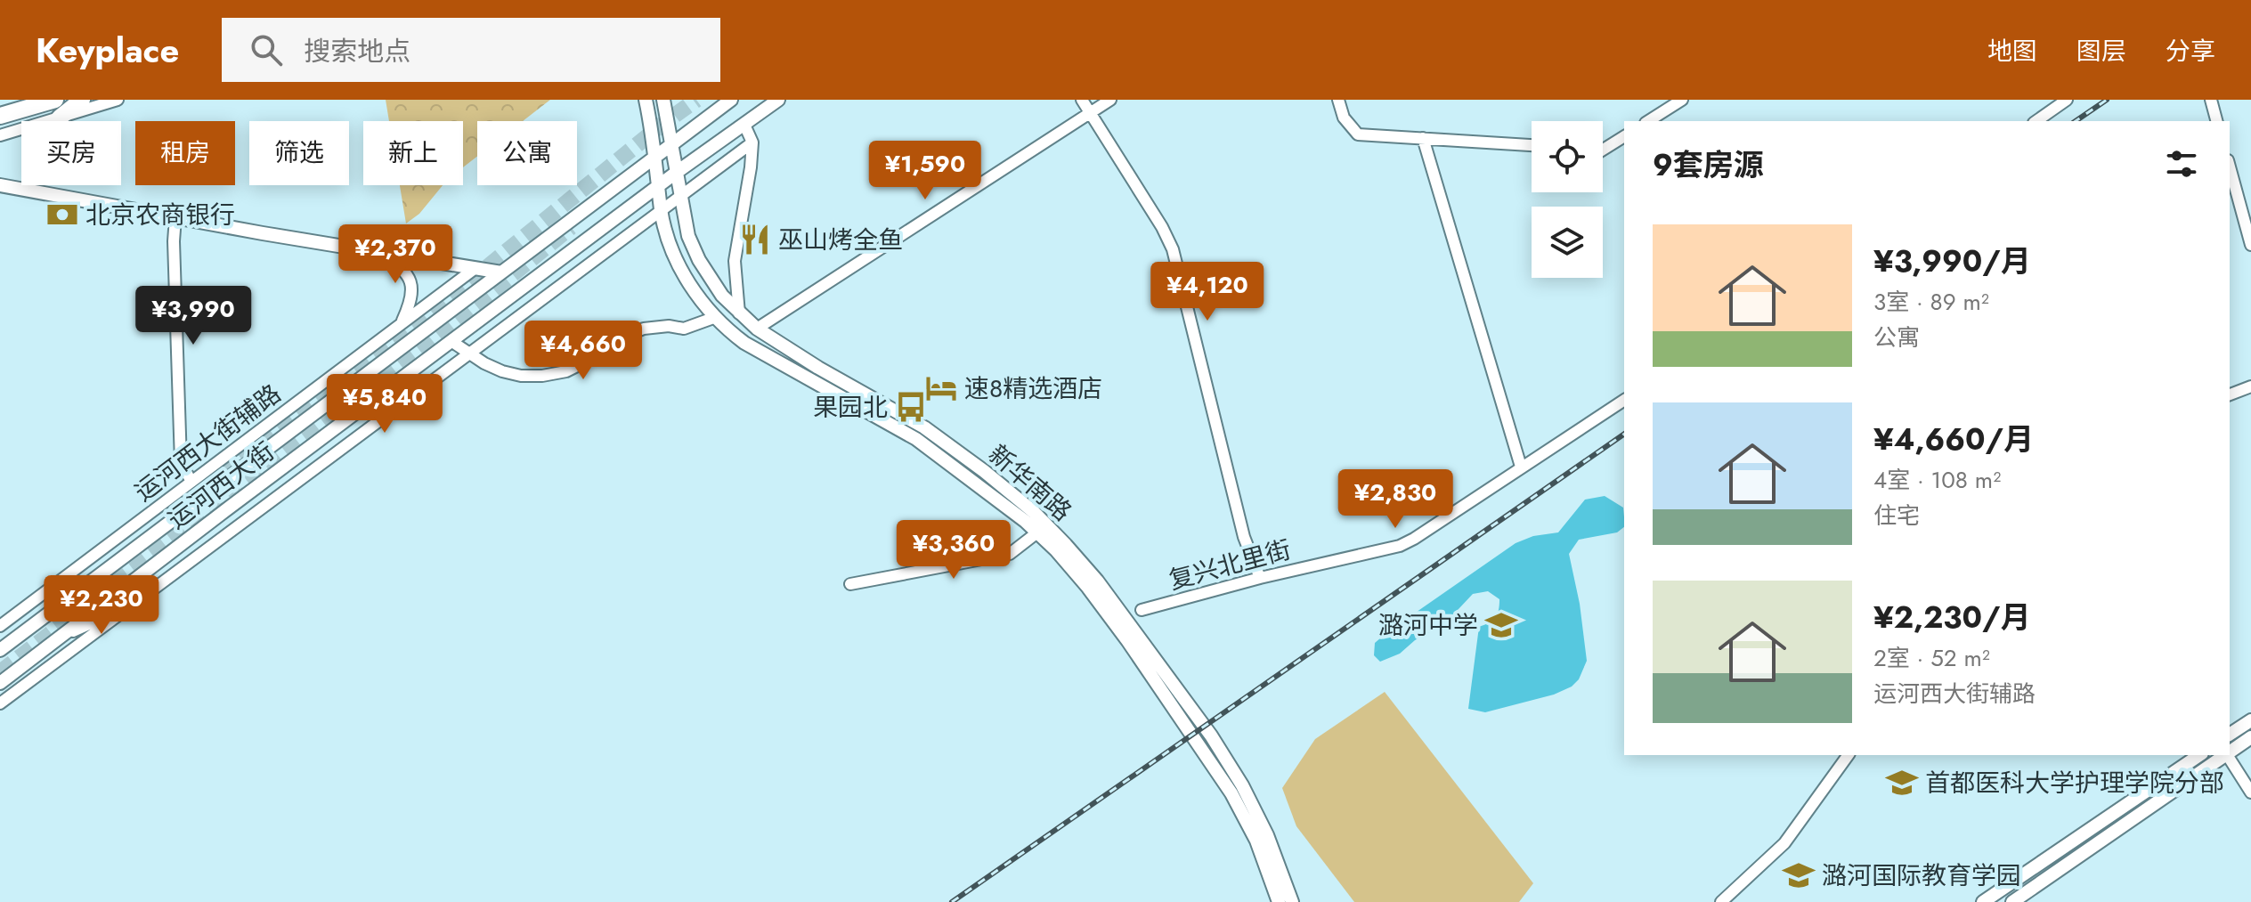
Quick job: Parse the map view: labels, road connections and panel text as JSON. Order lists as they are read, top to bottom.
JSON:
{
  "streets": {
    "main road": ["新华南路", "运河西大街"],
    "street": ["运河西大街辅路", "复兴北里街"]
  },
  "crossings": [
    ["新华南路", "运河西大街"]
  ],
  "places": {
    "bank": ["北京农商银行"],
    "restaurant": ["巫山烤全鱼"],
    "hotel": ["速8精选酒店"],
    "bus stop": ["果园北"],
    "school or university": ["潞河中学", "首都医科大学护理学院分部", "潞河国际教育学园"]
  },
  "page": {
    "header": "Keyplace",
    "search": "搜索地点",
    "nav": ["地图", "图层", "分享"],
    "chip": [
      "买房",
      "租房",
      "筛选",
      "新上",
      "公寓"
    ],
    "heading": "9套房源",
    "price": [
      "¥1,590",
      "¥2,370",
      "¥4,120",
      "¥3,990",
      "¥4,660",
      "¥5,840",
      "¥2,830",
      "¥3,360",
      "¥2,230"
    ],
    "list": [
      {
        "name": "¥3,990/月",
        "note": "3室 · 89 m² · 公寓"
      },
      {
        "name": "¥4,660/月",
        "note": "4室 · 108 m² · 住宅"
      },
      {
        "name": "¥2,230/月",
        "note": "2室 · 52 m² · 运河西大街辅路"
      }
    ]
  }
}
